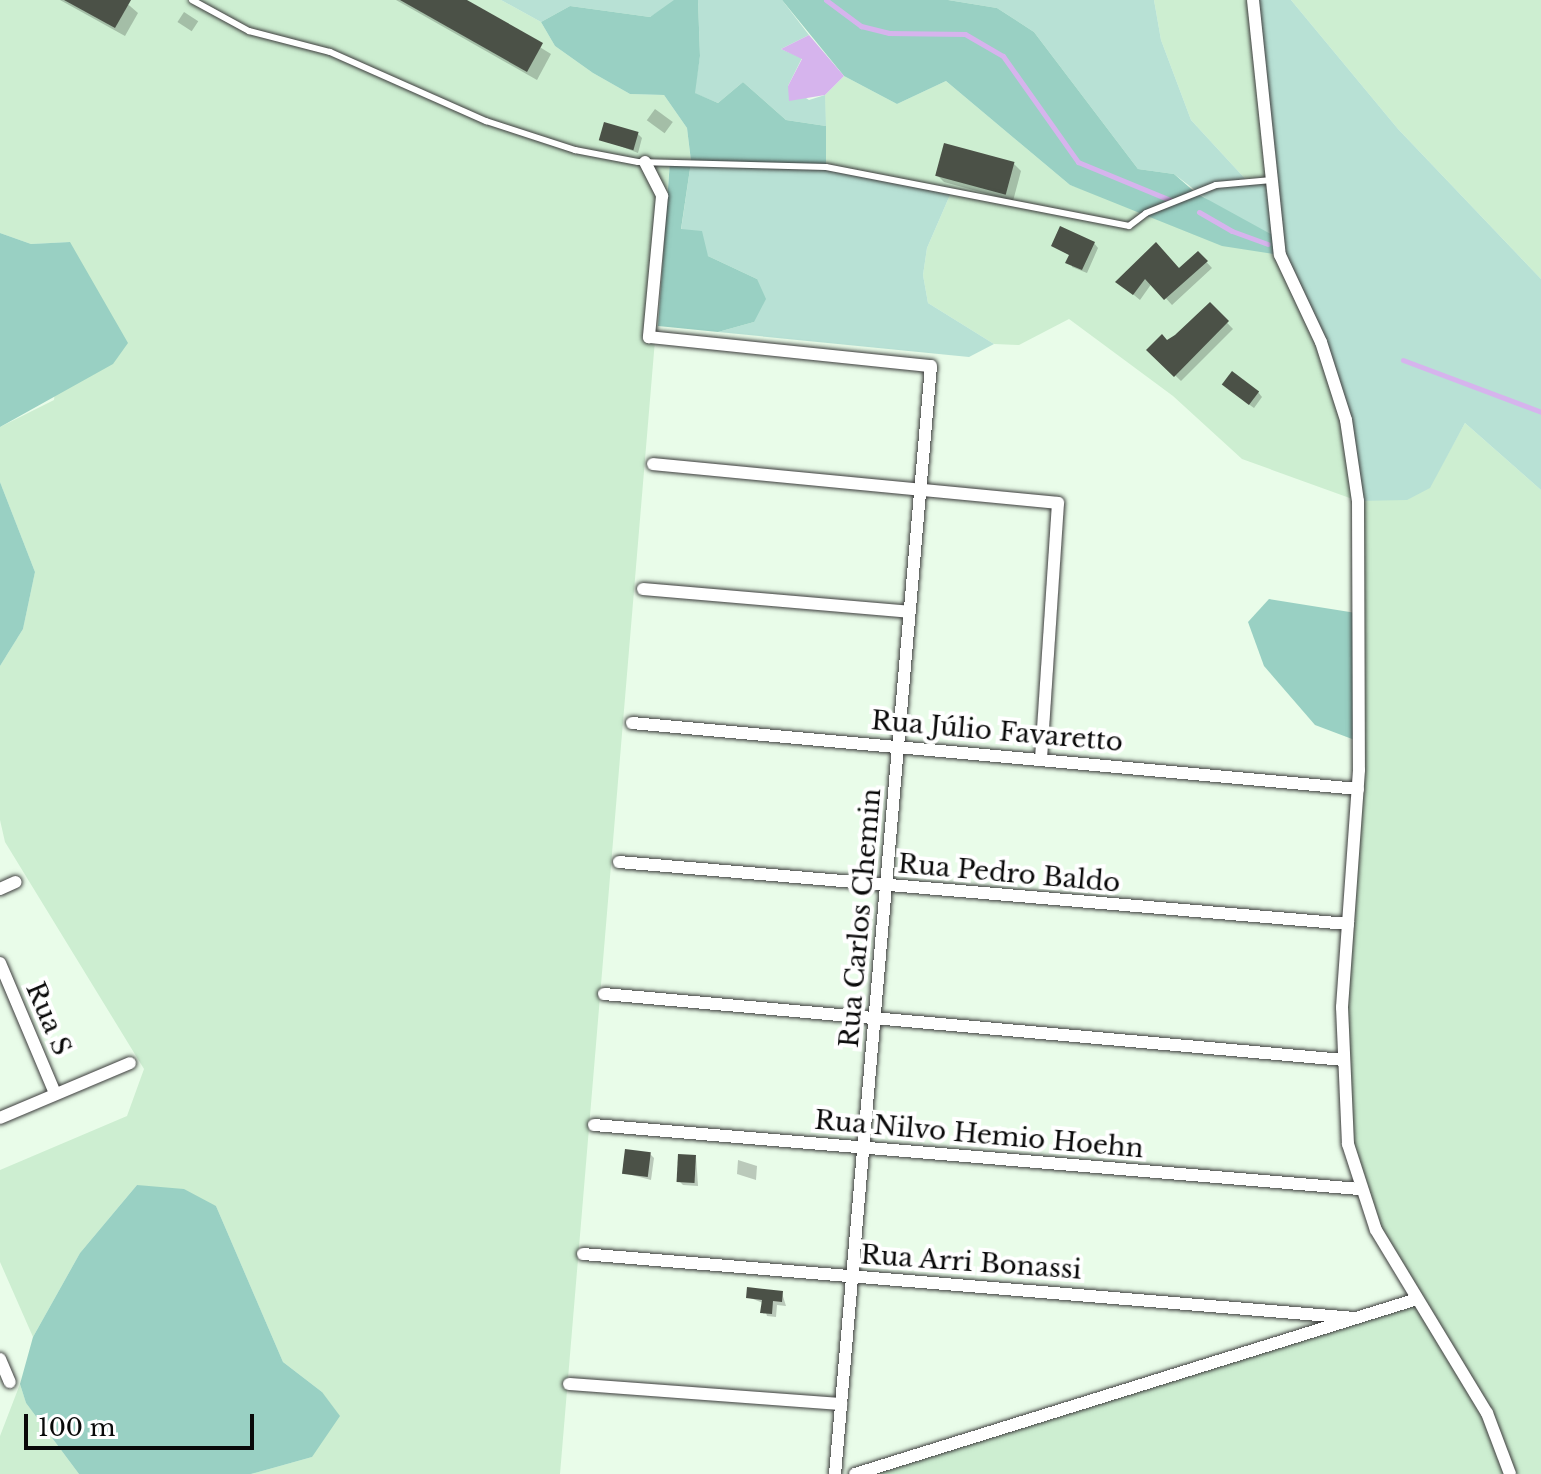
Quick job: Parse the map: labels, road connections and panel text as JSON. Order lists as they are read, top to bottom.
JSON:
{
  "streets": {
    "street": [
      "Rua Júlio Favaretto",
      "Rua Pedro Baldo",
      "Rua Carlos Chemin",
      "Rua S",
      "Rua Nilvo Hemio Hoehn",
      "Rua Arri Bonassi"
    ]
  },
  "crossings": [
    ["Rua Júlio Favaretto", "Rua Carlos Chemin"],
    ["Rua Pedro Baldo", "Rua Carlos Chemin"],
    ["Rua Carlos Chemin", "Rua Nilvo Hemio Hoehn"],
    ["Rua Carlos Chemin", "Rua Arri Bonassi"]
  ],
  "scale_bar": "100 m"
}
